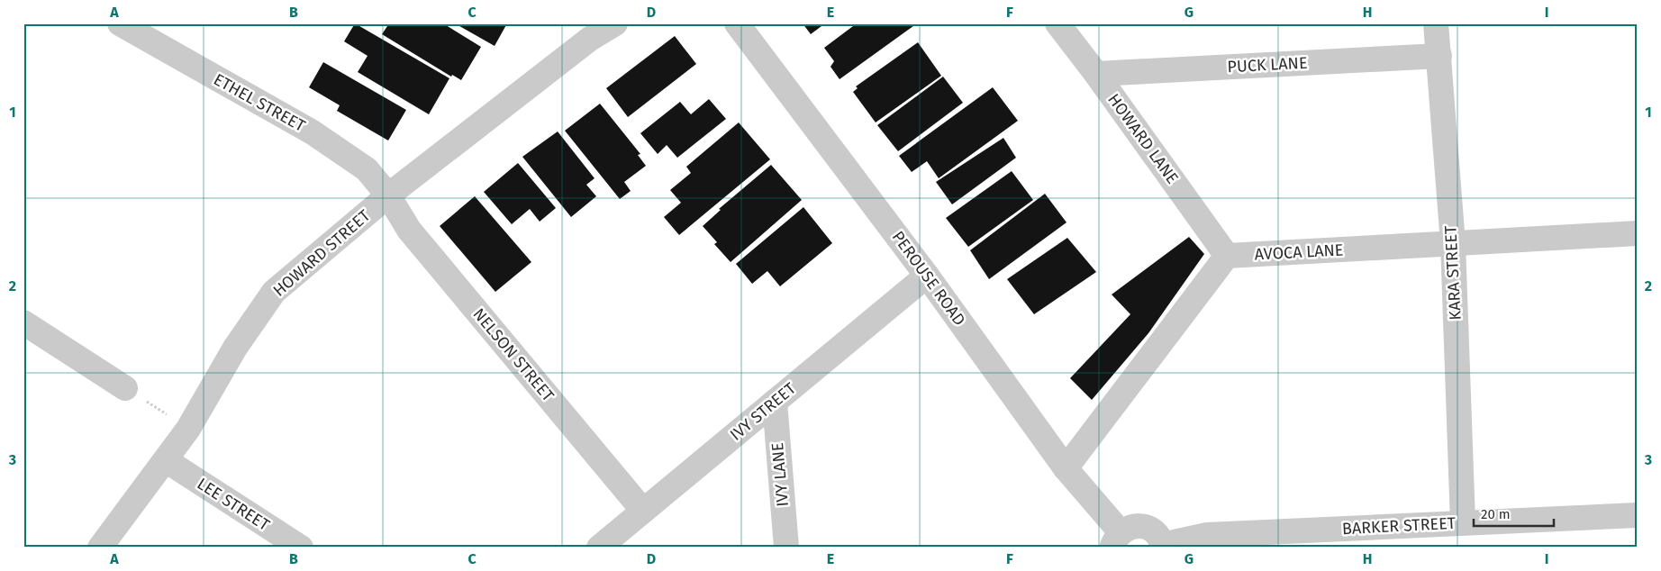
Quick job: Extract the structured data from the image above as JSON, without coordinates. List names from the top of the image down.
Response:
{
  "streets": {
    "street": [
      "PUCK LANE",
      "ETHEL STREET",
      "HOWARD LANE",
      "AVOCA LANE",
      "HOWARD STREET",
      "KARA STREET",
      "PEROUSE ROAD",
      "NELSON STREET",
      "IVY STREET",
      "IVY LANE",
      "LEE STREET",
      "BARKER STREET"
    ]
  },
  "crossings": [
    ["PUCK LANE", "HOWARD LANE"],
    ["PUCK LANE", "KARA STREET"],
    ["ETHEL STREET", "HOWARD STREET"],
    ["ETHEL STREET", "NELSON STREET"],
    ["HOWARD LANE", "AVOCA LANE"],
    ["AVOCA LANE", "KARA STREET"],
    ["HOWARD STREET", "NELSON STREET"],
    ["HOWARD STREET", "LEE STREET"],
    ["KARA STREET", "BARKER STREET"],
    ["PEROUSE ROAD", "IVY STREET"],
    ["NELSON STREET", "IVY STREET"],
    ["IVY STREET", "IVY LANE"]
  ],
  "scale_bar": "20 m",
  "grid": {
    "columns": [
      "A",
      "B",
      "C",
      "D",
      "E",
      "F",
      "G",
      "H",
      "I"
    ],
    "rows": ["1", "2", "3"]
  }
}
